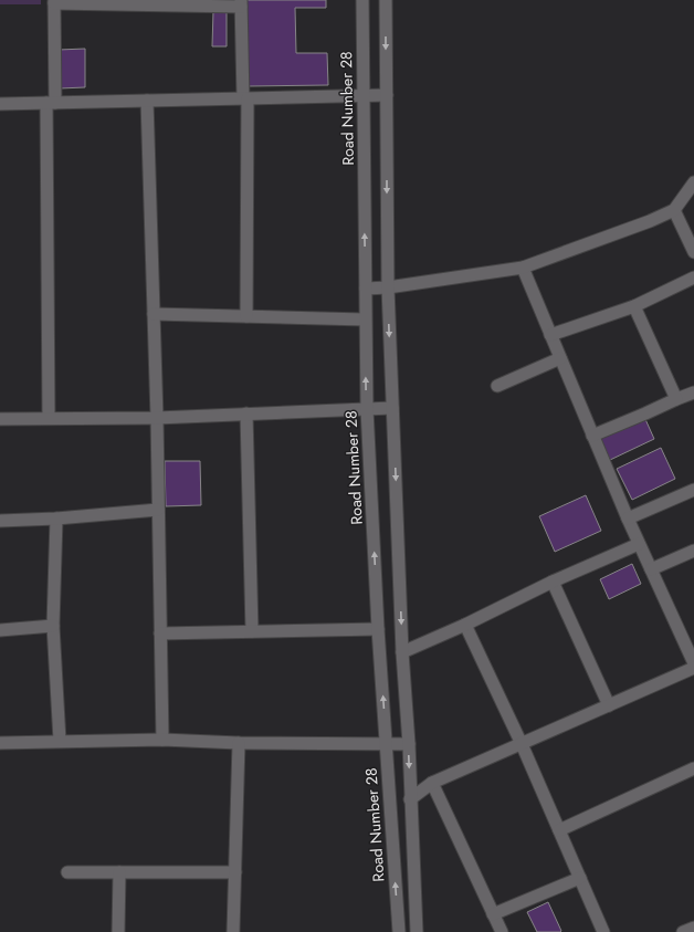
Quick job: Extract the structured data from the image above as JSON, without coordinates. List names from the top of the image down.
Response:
{
  "streets": {
    "street": ["Road Number 28"]
  }
}
